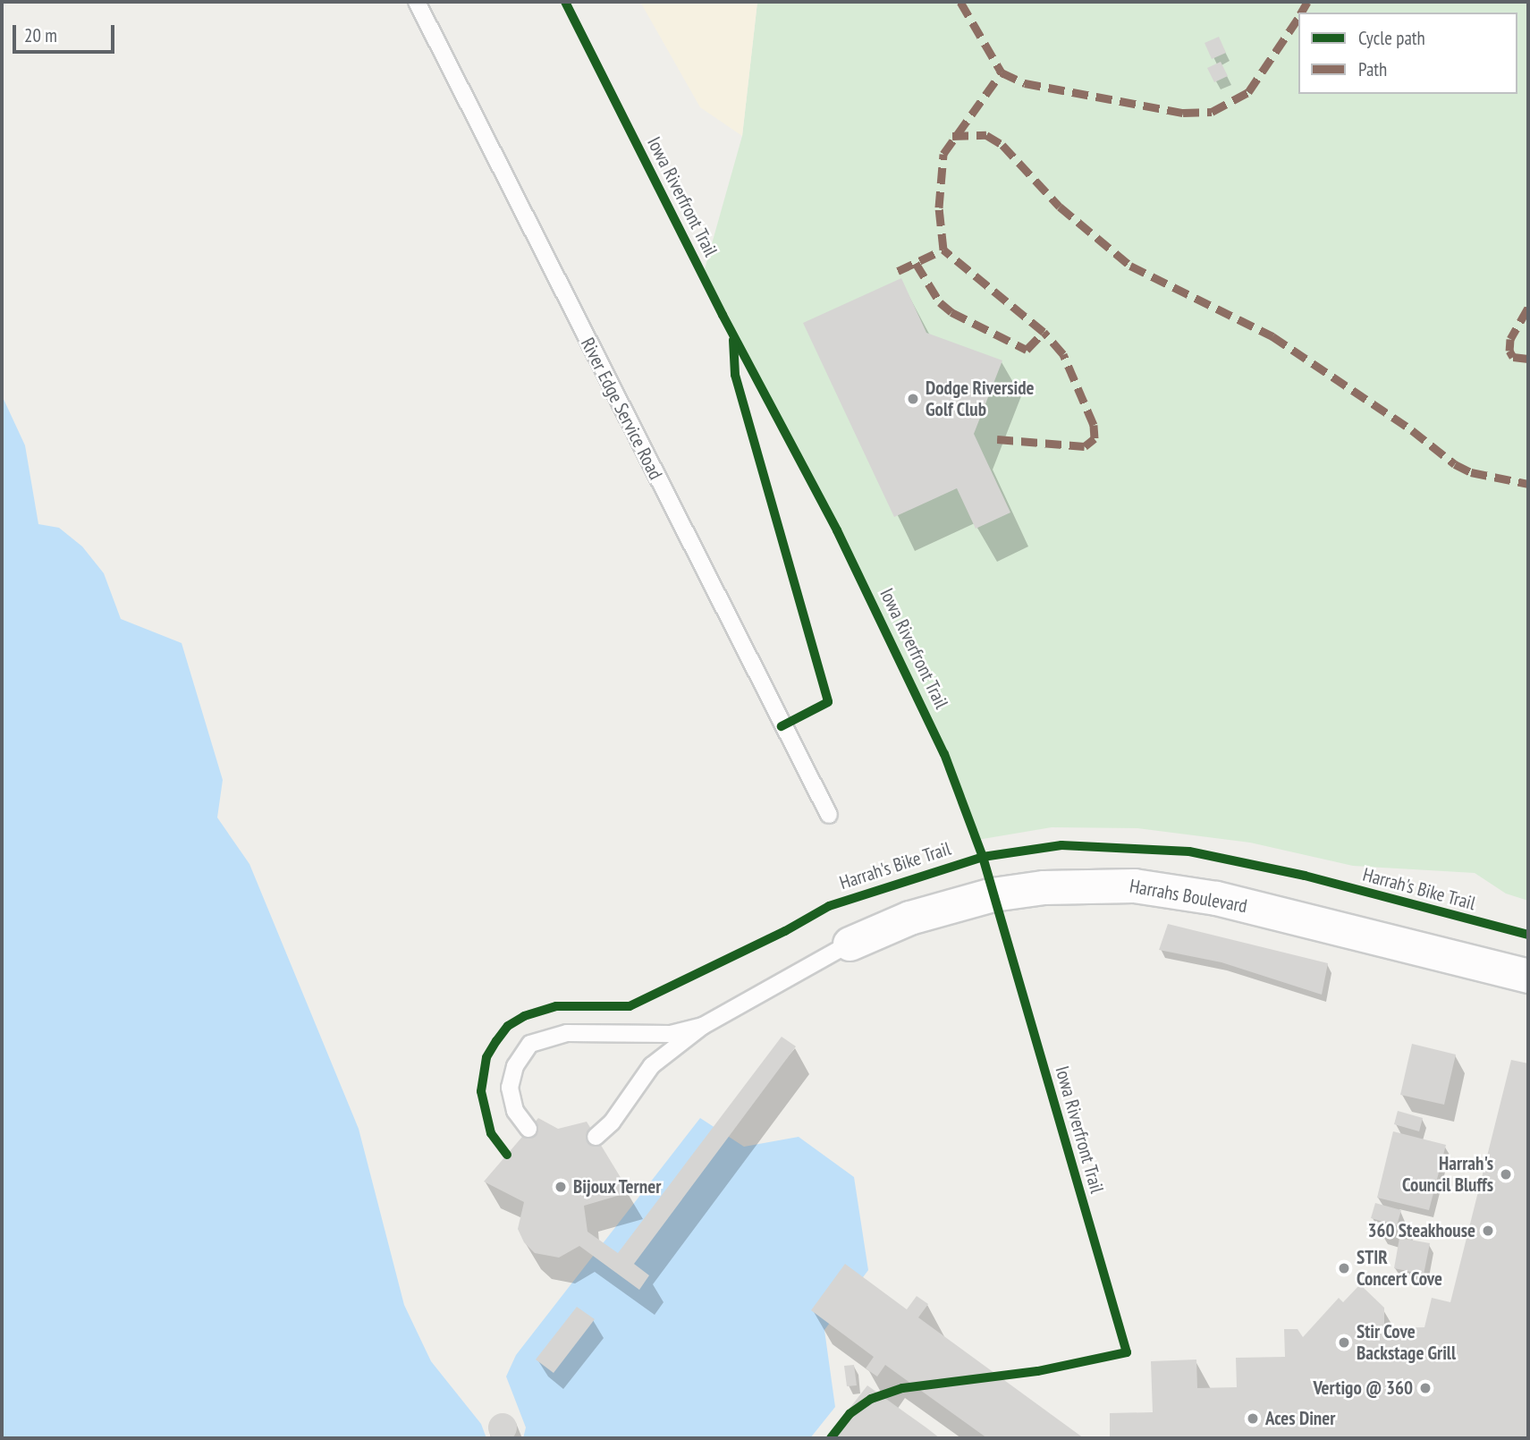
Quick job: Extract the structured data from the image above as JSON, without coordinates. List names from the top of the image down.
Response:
{
  "streets": {
    "street": ["Harrahs Boulevard"],
    "lane": ["River Edge Service Road"],
    "cycle path": ["Iowa Riverfront Trail", "Harrah's Bike Trail"]
  },
  "places": [
    "Dodge Riverside Golf Club",
    "Harrah's Council Bluffs",
    "Bijoux Terner",
    "360 Steakhouse",
    "STIR Concert Cove",
    "Stir Cove Backstage Grill",
    "Vertigo @ 360",
    "Aces Diner"
  ],
  "legend": ["Cycle path", "Path"],
  "scale_bar": "20 m"
}
